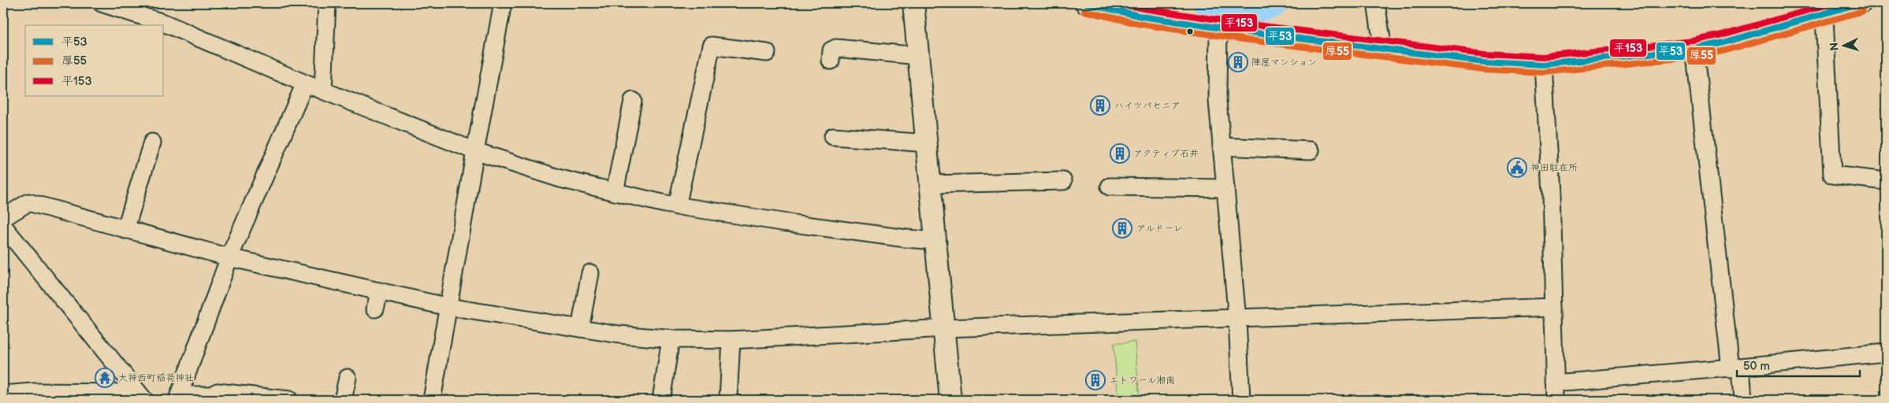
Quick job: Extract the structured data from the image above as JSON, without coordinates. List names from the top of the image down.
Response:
{
  "places": {
    "building": [
      "陣屋マンション",
      "ハイツパセニア",
      "アクティブ石井",
      "アルドーレ",
      "エトワール湘南"
    ],
    "public building": ["神田駐在所"],
    "temple": ["大神西町稲荷神社"]
  },
  "lines": ["transit line 平53", "transit line 平153", "transit line 厚55"],
  "legend": ["平53", "厚55", "平153"],
  "scale_bar": "50 m",
  "north": "left"
}
